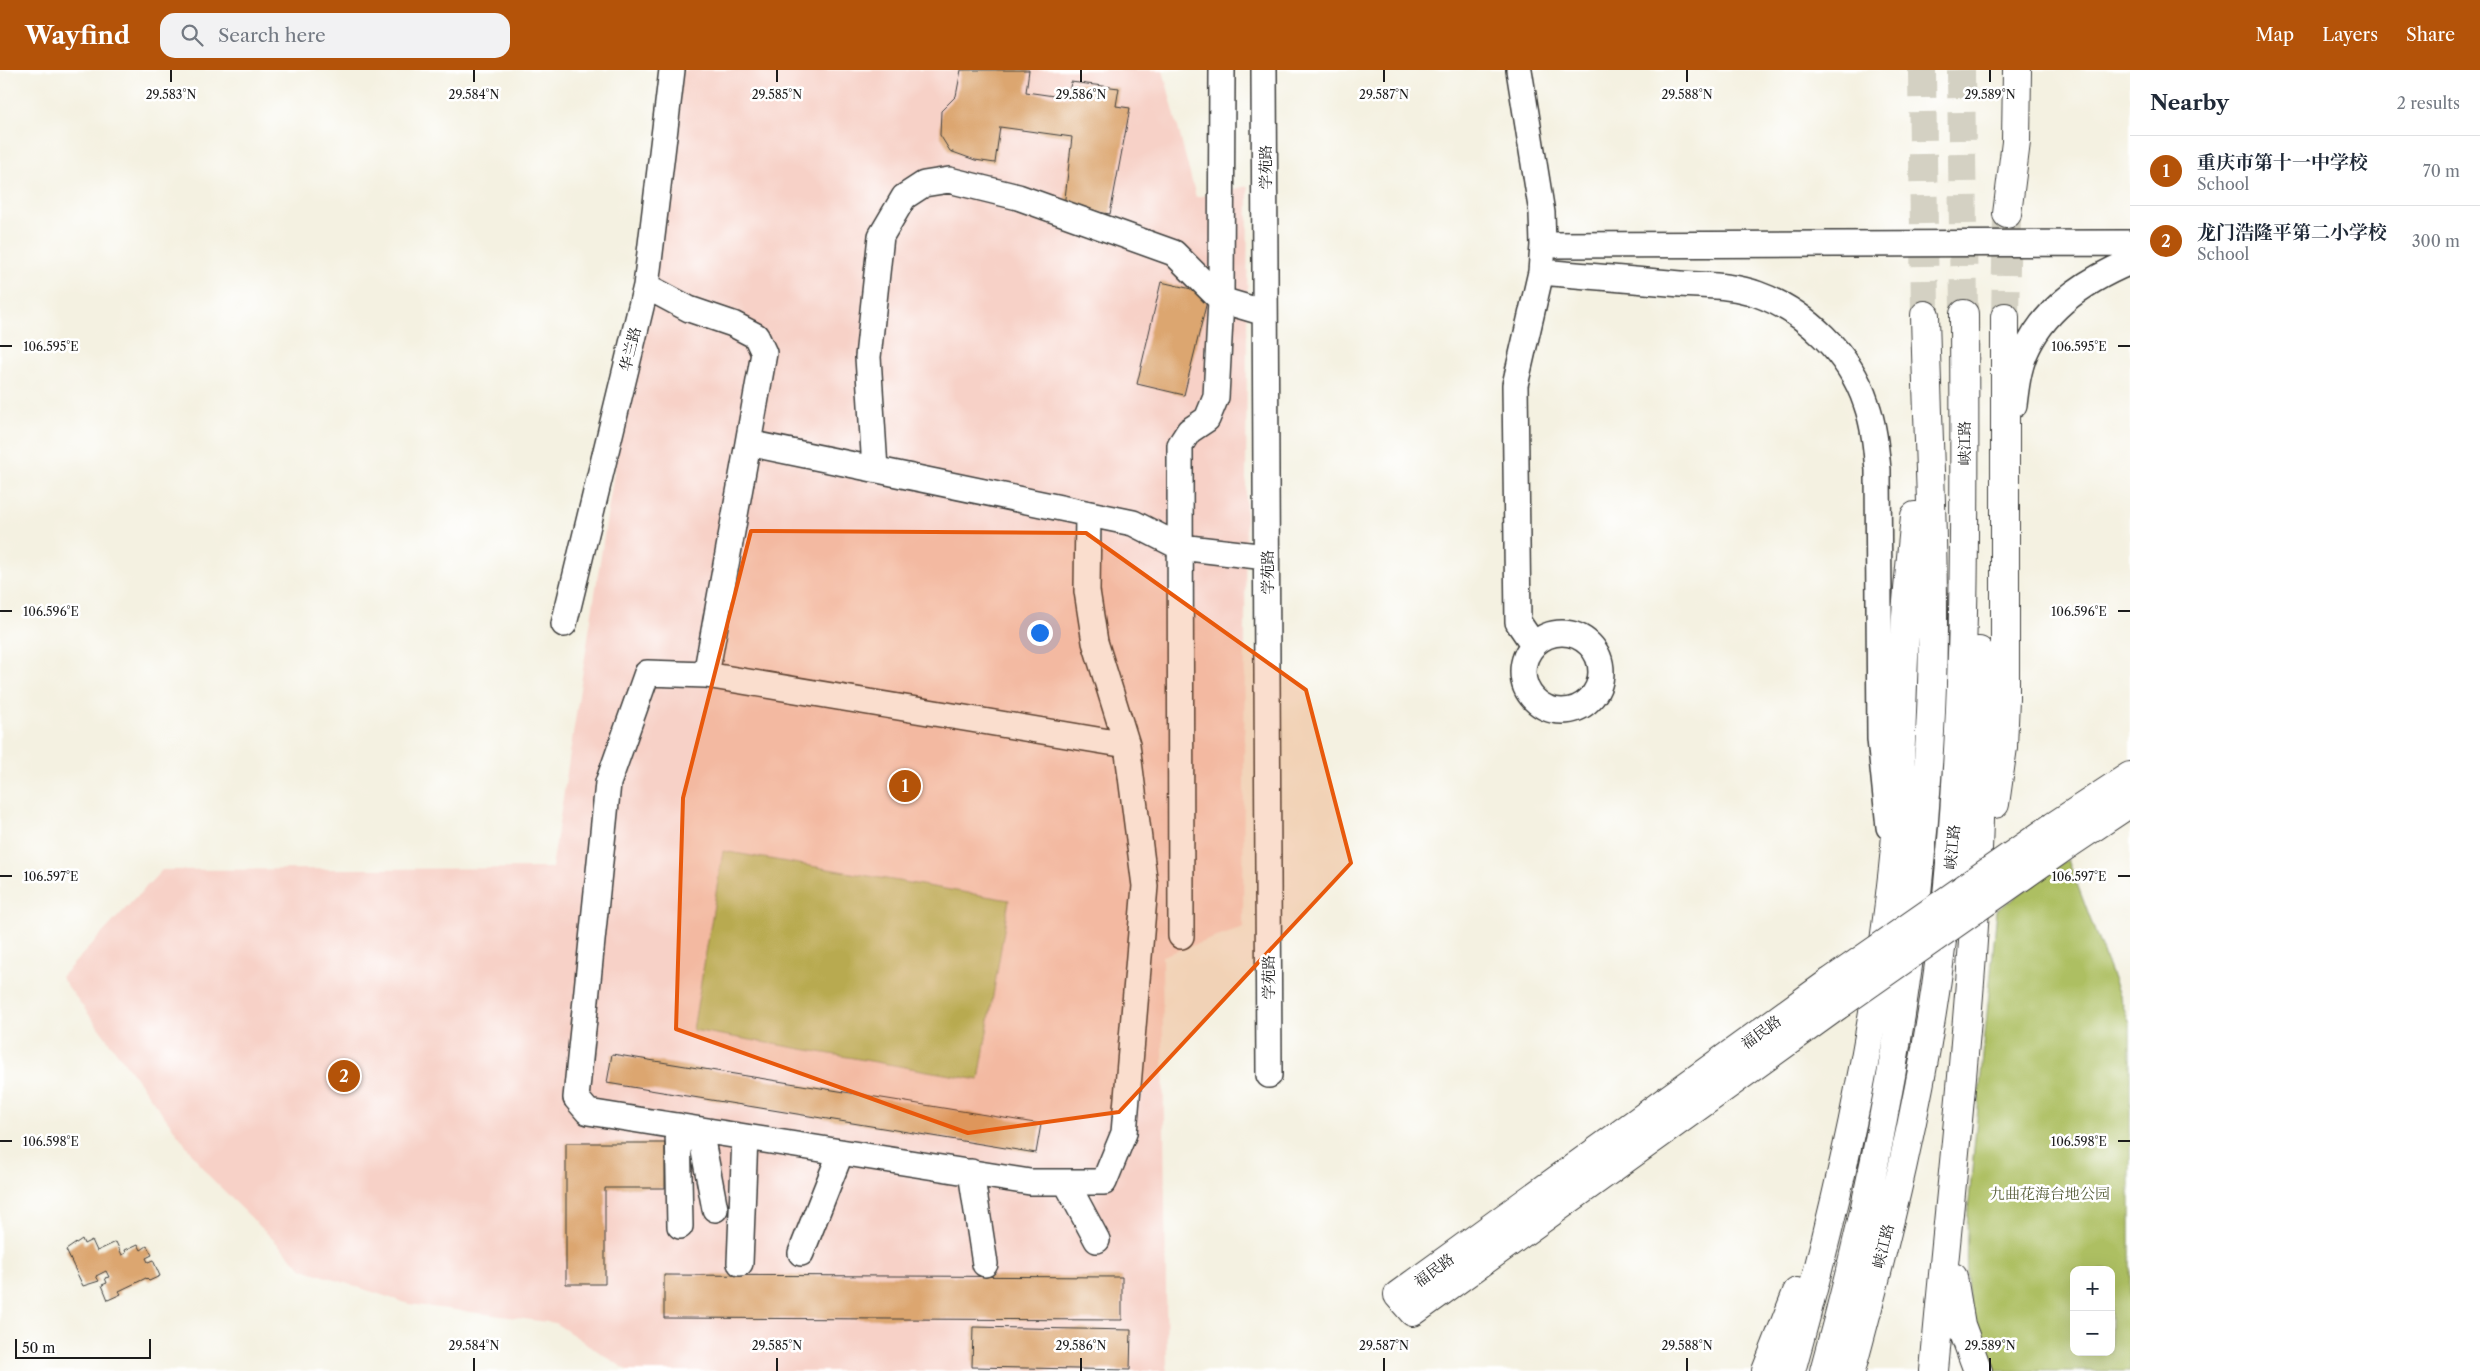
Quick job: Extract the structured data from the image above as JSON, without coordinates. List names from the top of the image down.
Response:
{
  "streets": {
    "main road": ["峡江路", "福民路"],
    "street": ["学苑路", "华兰路"]
  },
  "parks": ["九曲花海台地公园"],
  "scale_bar": "50 m",
  "page": {
    "header": "Wayfind",
    "search": "Search here",
    "nav": ["Map", "Layers", "Share"],
    "heading": ["Nearby", "2 results"],
    "list": [
      {
        "mark": "1",
        "name": "重庆市第十一中学校",
        "note": "School",
        "value": "70 m"
      },
      {
        "mark": "2",
        "name": "龙门浩隆平第二小学校",
        "note": "School",
        "value": "300 m"
      }
    ],
    "pins": ["1", "2"],
    "map_buttons": ["+", "−"],
    "scale": "50 m"
  },
  "coordinates": [
    "29.583°N",
    "29.584°N",
    "29.585°N",
    "29.586°N",
    "29.587°N",
    "29.588°N",
    "29.589°N",
    "106.595°E",
    "106.596°E",
    "106.597°E",
    "106.598°E"
  ]
}
